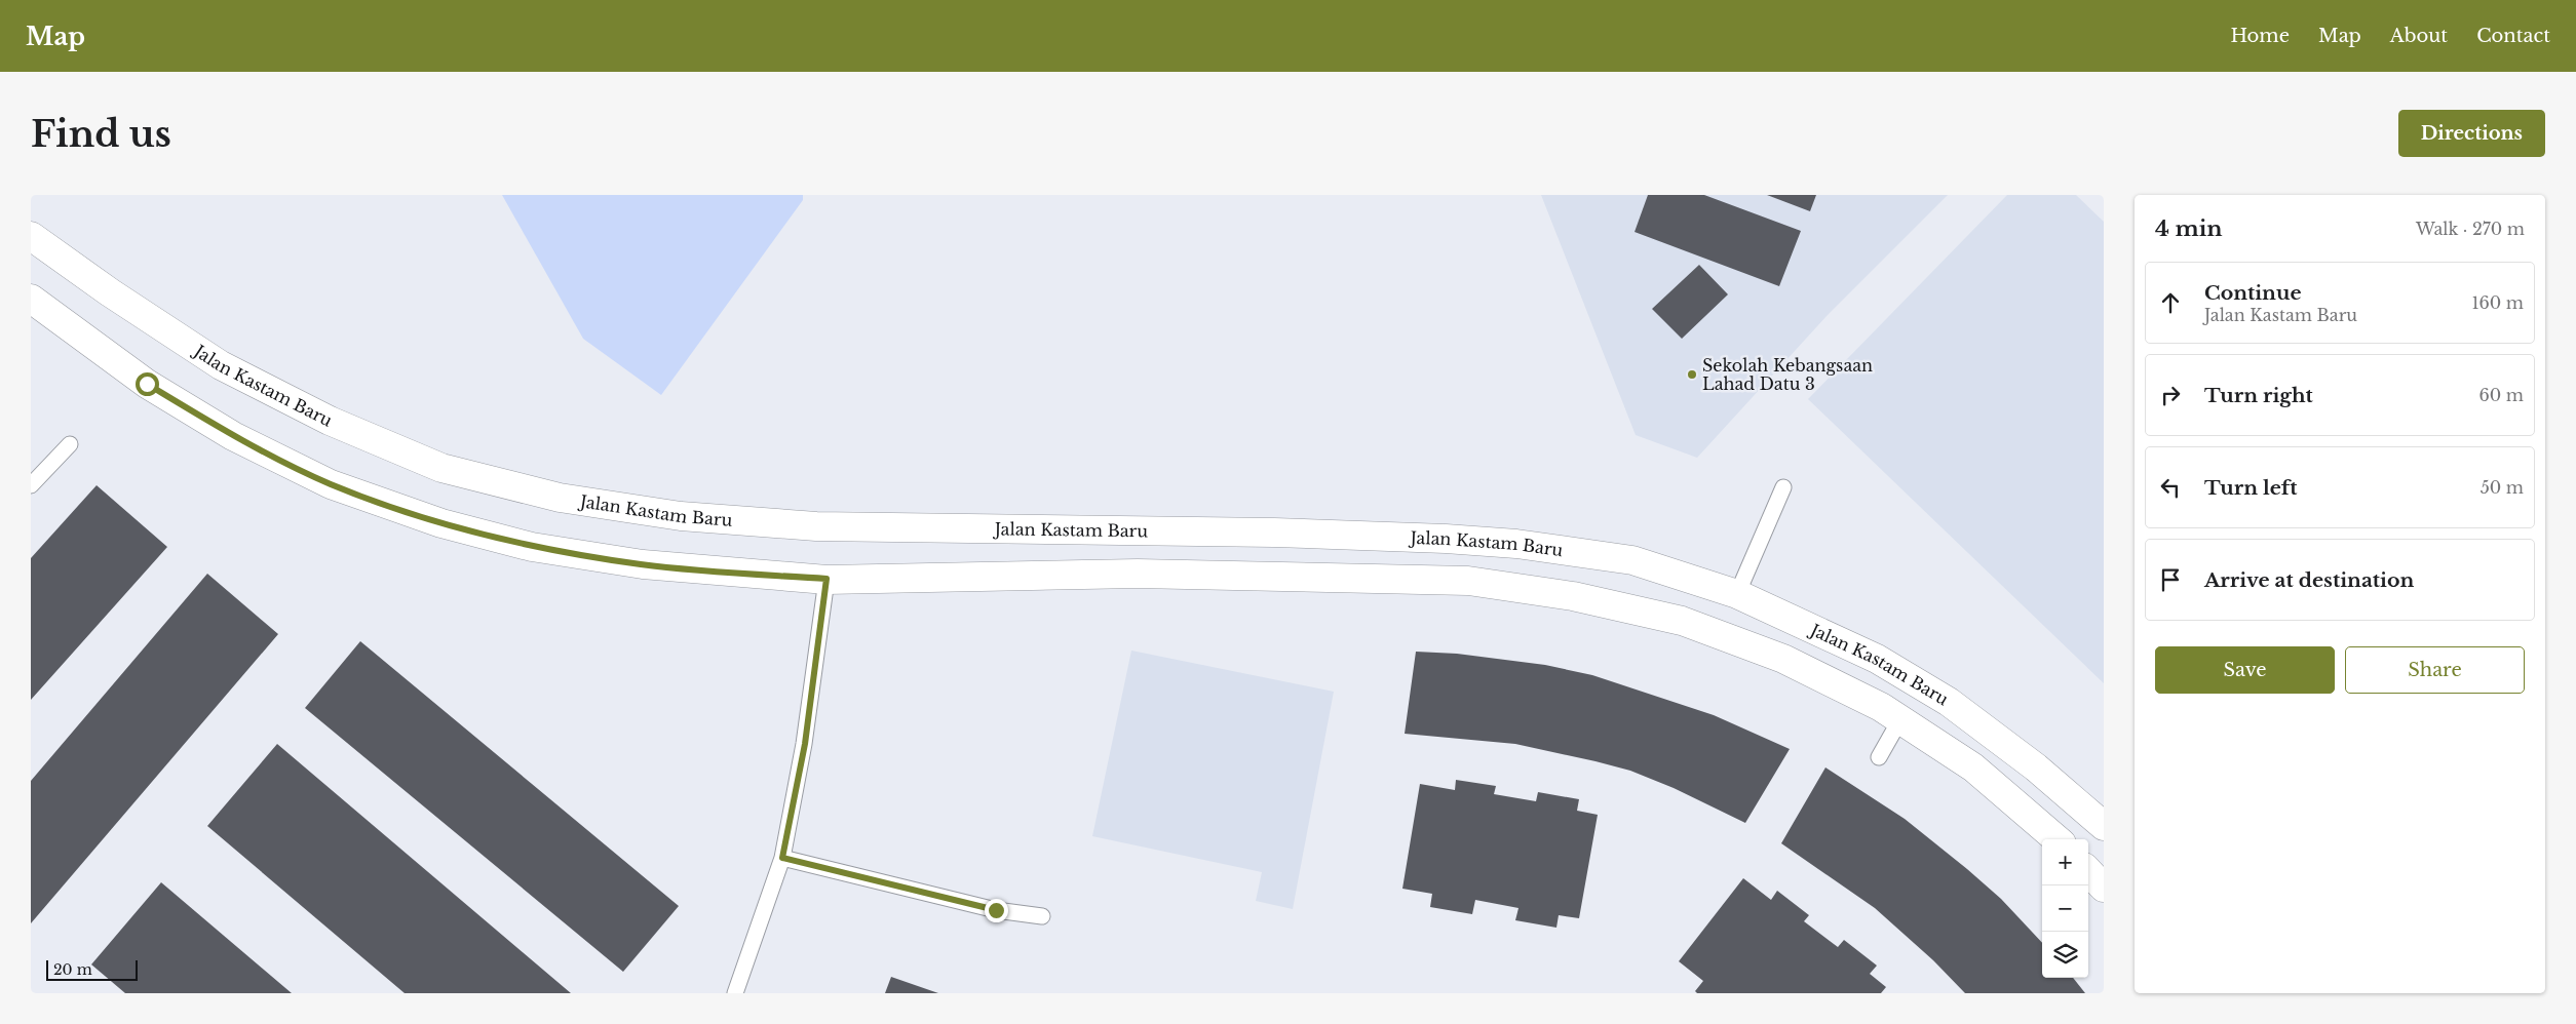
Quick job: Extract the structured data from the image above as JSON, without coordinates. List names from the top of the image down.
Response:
{
  "streets": {
    "street": ["Jalan Kastam Baru"]
  },
  "places": ["Sekolah Kebangsaan Lahad Datu 3"],
  "scale_bar": "20 m",
  "page": {
    "header": "Map",
    "nav": [
      "Home",
      "Map",
      "About",
      "Contact"
    ],
    "buttons": [
      "Directions",
      ["Save", "Share"]
    ],
    "title": "Find us",
    "heading": ["4 min", "Walk · 270 m"],
    "list": [
      ["Continue", "Jalan Kastam Baru", "160 m"],
      ["Turn right", "60 m"],
      ["Turn left", "50 m"],
      "Arrive at destination"
    ],
    "map_buttons": ["+", "−"],
    "scale": "20 m"
  }
}
